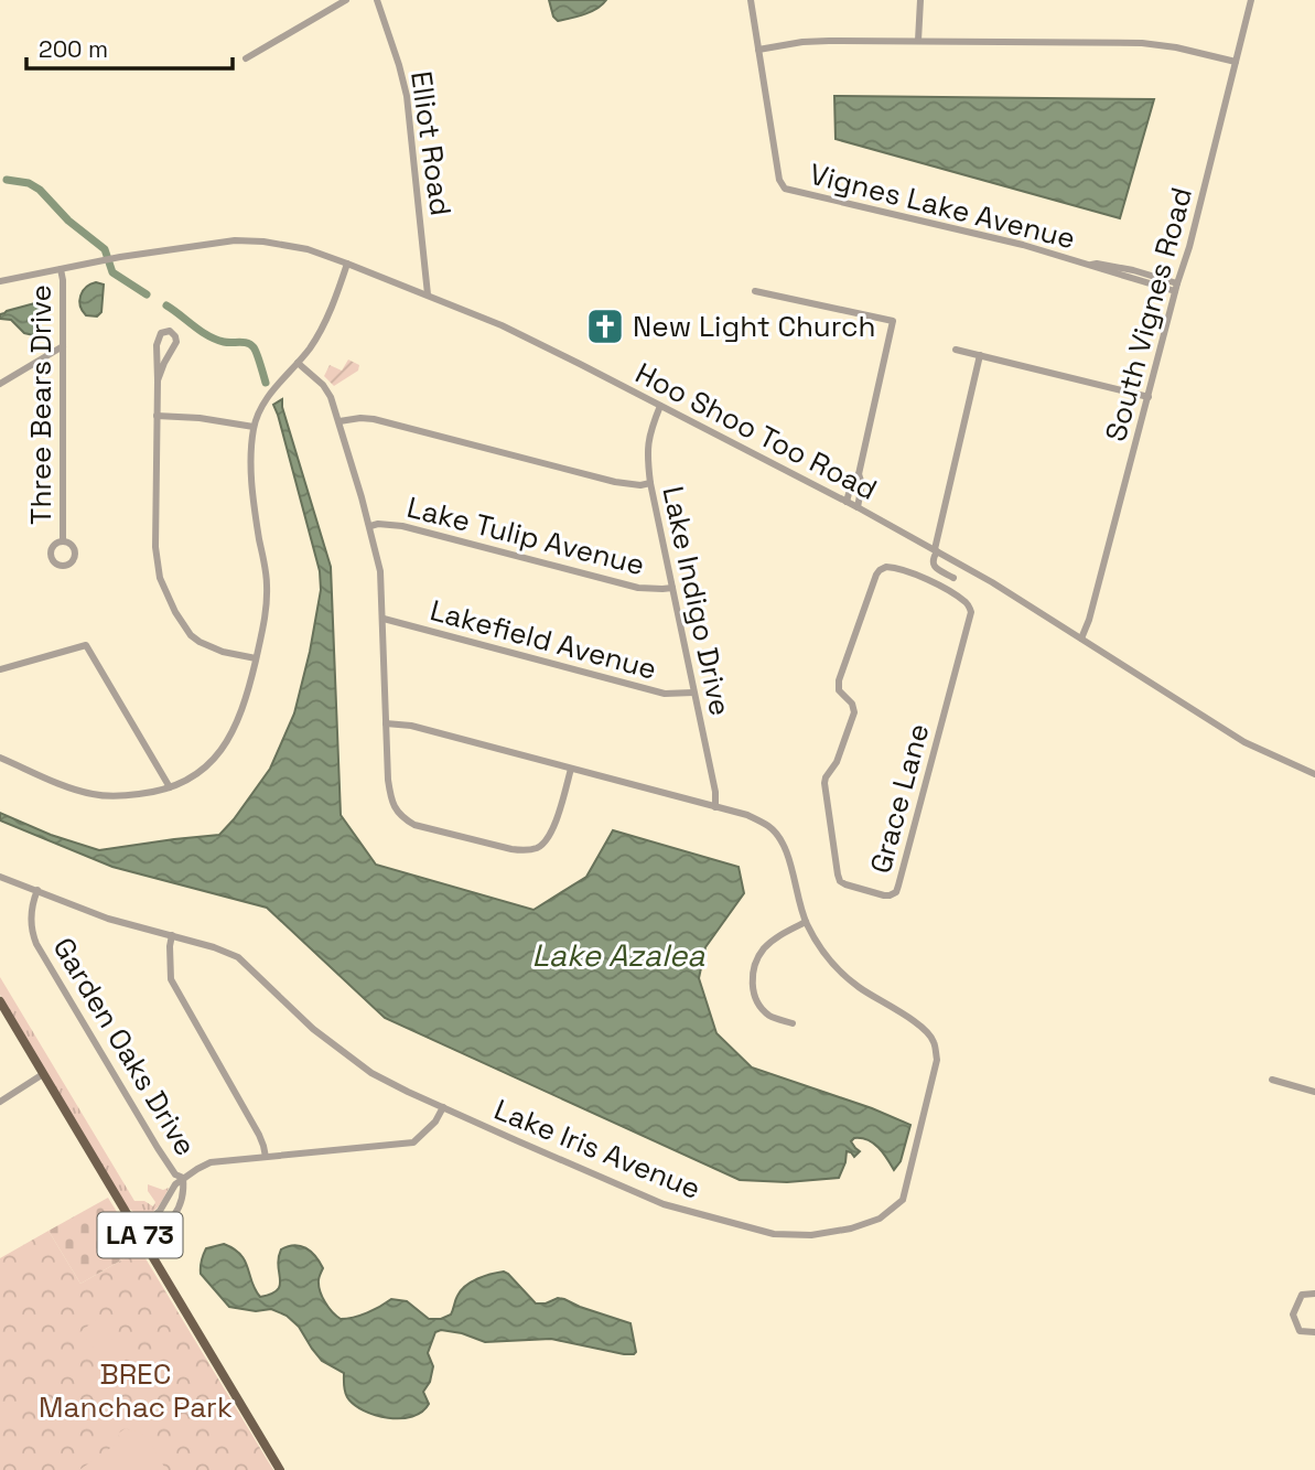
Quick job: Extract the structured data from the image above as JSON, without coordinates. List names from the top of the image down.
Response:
{
  "streets": {
    "main road": ["LA 73"],
    "street": [
      "Elliot Road",
      "Vignes Lake Avenue",
      "South Vignes Road",
      "Three Bears Drive",
      "Hoo Shoo Too Road",
      "Lake Tulip Avenue",
      "Lake Indigo Drive",
      "Lakefield Avenue",
      "Grace Lane",
      "Garden Oaks Drive",
      "Lake Iris Avenue"
    ]
  },
  "crossings": [
    ["Elliot Road", "Hoo Shoo Too Road"],
    ["Vignes Lake Avenue", "South Vignes Road"],
    ["South Vignes Road", "Hoo Shoo Too Road"],
    ["Three Bears Drive", "Hoo Shoo Too Road"],
    ["Hoo Shoo Too Road", "Lake Indigo Drive"],
    ["Lake Tulip Avenue", "Lake Indigo Drive"],
    ["Lake Indigo Drive", "Lakefield Avenue"],
    ["Lake Indigo Drive", "Lake Iris Avenue"],
    ["Garden Oaks Drive", "Lake Iris Avenue"]
  ],
  "water": ["Lake Azalea"],
  "parks": ["BREC Manchac Park"],
  "places": {
    "church": ["New Light Church"]
  },
  "scale_bar": "200 m"
}
